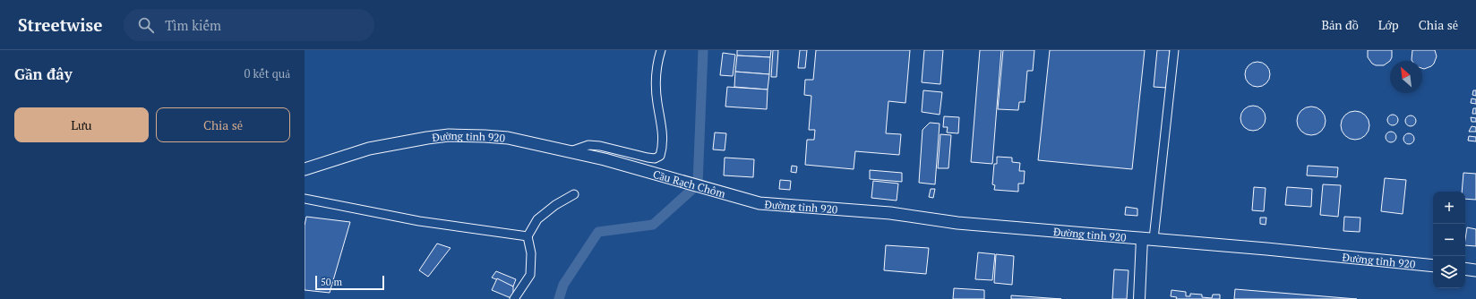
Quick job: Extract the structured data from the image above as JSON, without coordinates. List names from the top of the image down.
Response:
{
  "streets": {
    "main road": ["Đường tỉnh 920", "Cầu Rạch Chôm"]
  },
  "crossings": [
    ["Đường tỉnh 920", "Cầu Rạch Chôm"]
  ],
  "scale_bar": "50 m",
  "north": "top left",
  "page": {
    "header": "Streetwise",
    "search": "Tìm kiếm",
    "nav": ["Bản đồ", "Lớp", "Chia sẻ"],
    "heading": ["Gần đây", "0 kết quả"],
    "buttons": ["Lưu", "Chia sẻ"],
    "map_buttons": ["+", "−"],
    "scale": "50 m"
  }
}
